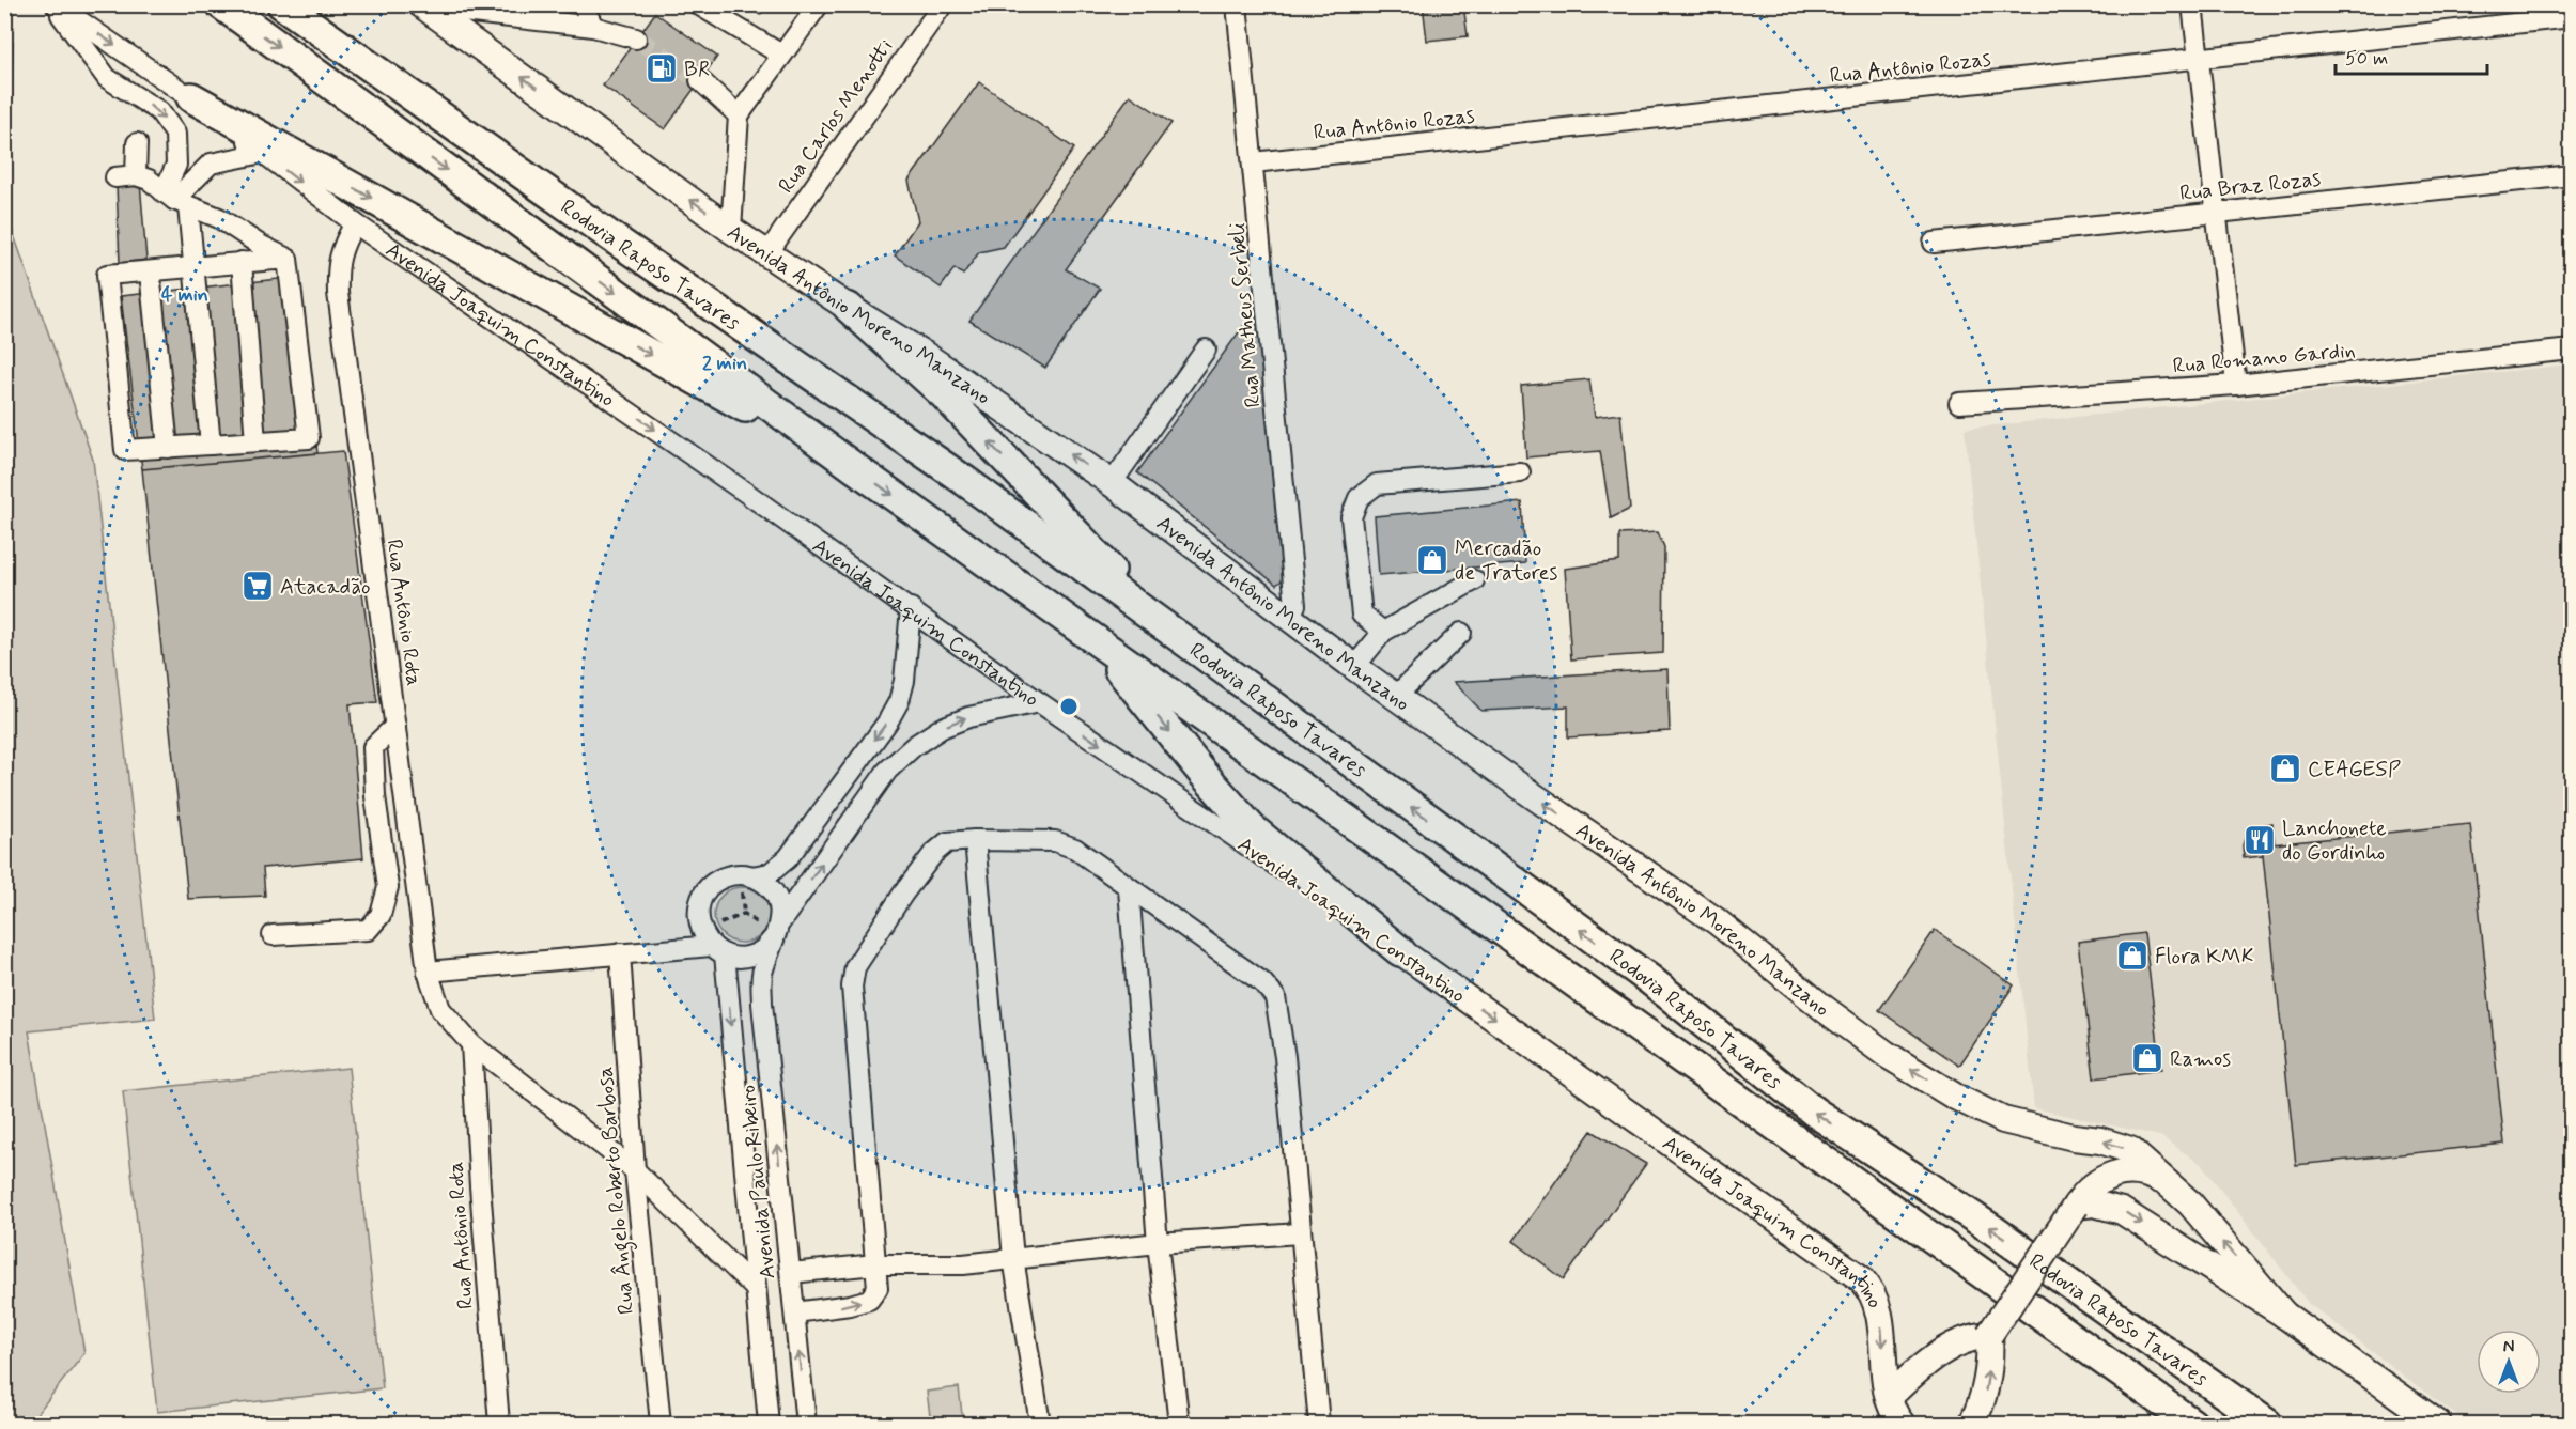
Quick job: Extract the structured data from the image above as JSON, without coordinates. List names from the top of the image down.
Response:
{
  "streets": {
    "highway": ["Rodovia Raposo Tavares"],
    "main road": ["Avenida Antônio Moreno Manzano", "Avenida Joaquim Constantino"],
    "street": [
      "Rua Antônio Rozas",
      "Rua Carlos Menotti",
      "Rua Braz Rozas",
      "Rua Matheus Serbeli",
      "Rua Romano Gardin",
      "Rua Antônio Rota",
      "Avenida Paulo Ribeiro",
      "Rua Ângelo Roberto Barbosa"
    ]
  },
  "crossings": [
    ["Rua Antônio Rozas", "Rua Matheus Serbeli"],
    ["Rua Carlos Menotti", "Avenida Antônio Moreno Manzano"],
    ["Avenida Antônio Moreno Manzano", "Rua Matheus Serbeli"],
    ["Avenida Joaquim Constantino", "Rua Antônio Rota"],
    ["Avenida Joaquim Constantino", "Avenida Paulo Ribeiro"]
  ],
  "one_way": ["Avenida Joaquim Constantino"],
  "places": {
    "fuel station": ["BR"],
    "shop": [
      "Mercadão de Tratores",
      "CEAGESP",
      "Flora KMK",
      "Ramos"
    ],
    "supermarket": ["Atacadão"],
    "restaurant": ["Lanchonete do Gordinho"]
  },
  "scale_bar": "50 m",
  "north": "top",
  "rings": ["4 min", "2 min"]
}
